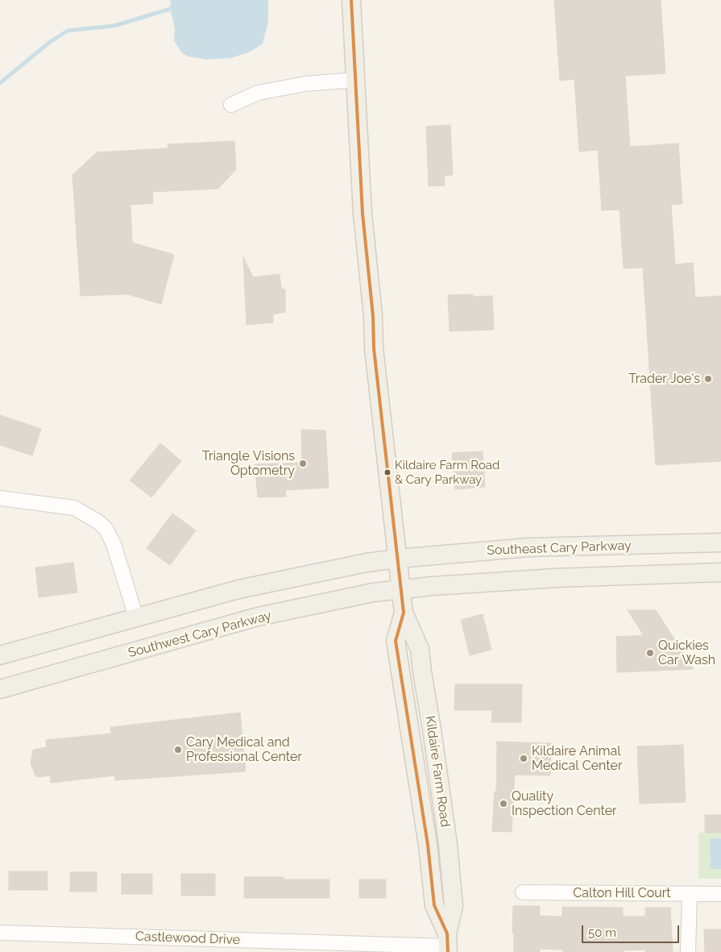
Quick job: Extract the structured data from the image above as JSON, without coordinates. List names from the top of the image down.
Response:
{
  "streets": {
    "main road": ["Southeast Cary Parkway", "Southwest Cary Parkway", "Kildaire Farm Road"],
    "street": ["Calton Hill Court", "Castlewood Drive"]
  },
  "crossings": [
    ["Southeast Cary Parkway", "Kildaire Farm Road"],
    ["Southwest Cary Parkway", "Kildaire Farm Road"],
    ["Kildaire Farm Road", "Castlewood Drive"]
  ],
  "places": [
    "Trader Joe's",
    "Triangle Visions Optometry",
    "Kildaire Farm Road & Cary Parkway",
    "Quickies Car Wash",
    "Cary Medical and Professional Center",
    "Kildaire Animal Medical Center",
    "Quality Inspection Center"
  ],
  "scale_bar": "50 m"
}
